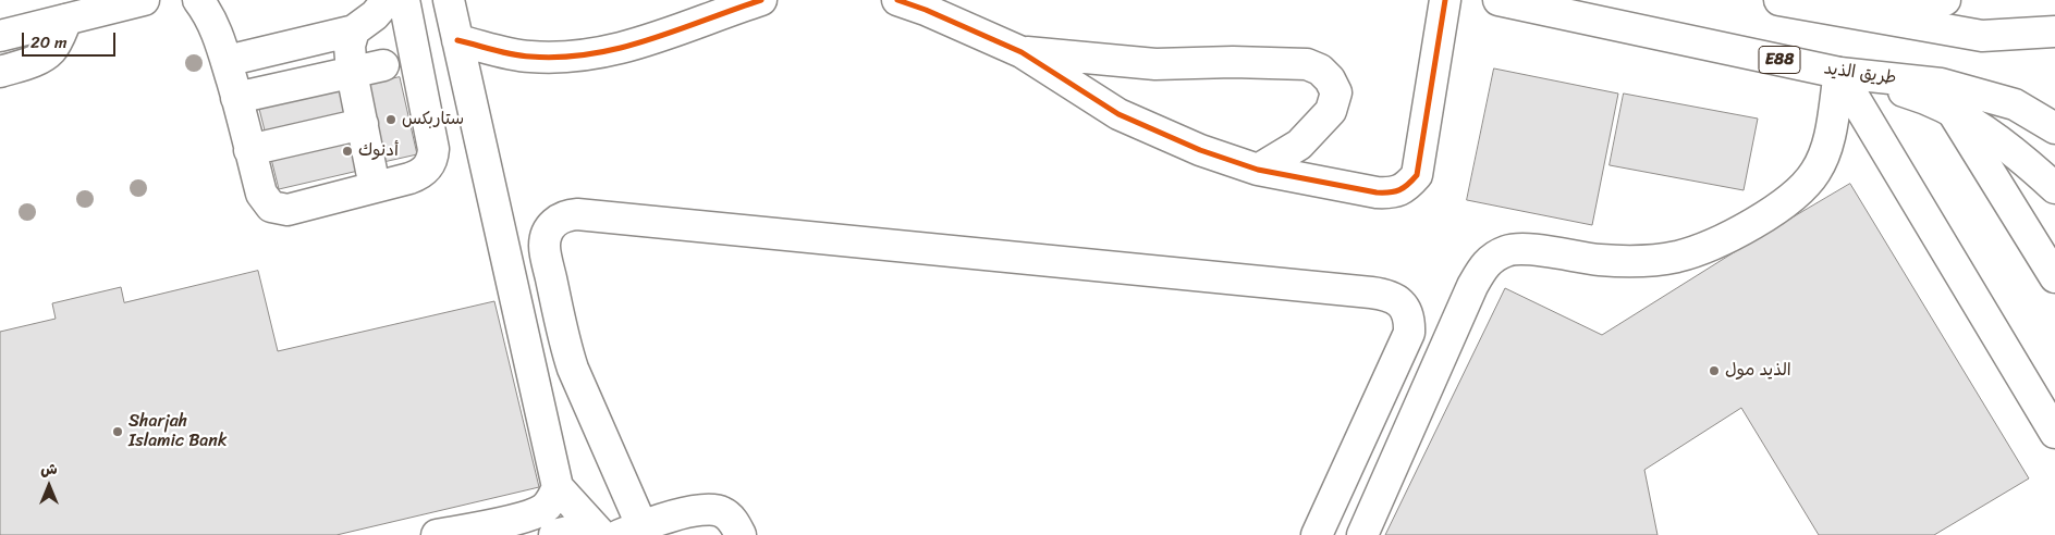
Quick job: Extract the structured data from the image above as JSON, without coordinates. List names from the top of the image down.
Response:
{
  "streets": {
    "main road": ["E88", "طريق الذيد"]
  },
  "places": [
    "ستاربكس",
    "أدنوك",
    "الذيد مول",
    "Sharjah Islamic Bank"
  ],
  "scale_bar": "20 m",
  "north": "top"
}
